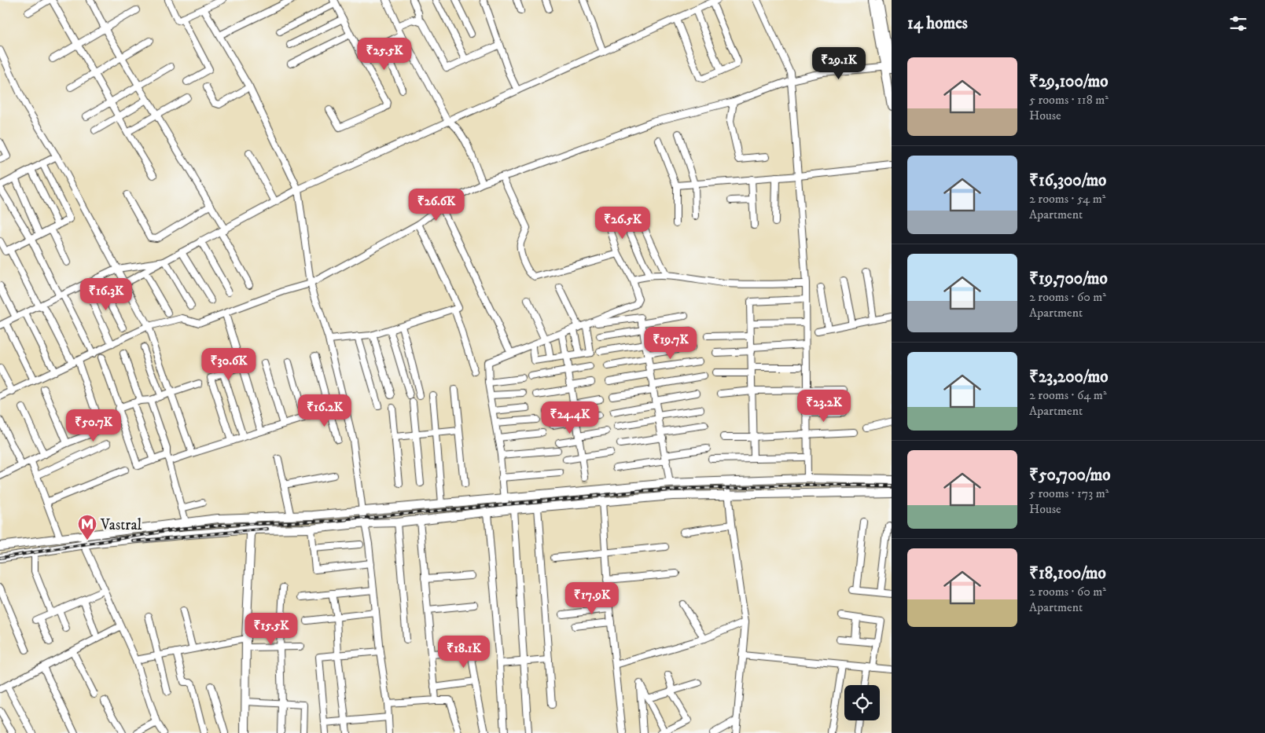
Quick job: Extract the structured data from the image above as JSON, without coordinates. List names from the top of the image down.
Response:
{
  "places": {
    "metro station": ["Vastral"]
  },
  "page": {
    "heading": "14 homes",
    "price": [
      "₹25.5K",
      "₹29.1K",
      "₹26.6K",
      "₹26.5K",
      "₹16.3K",
      "₹19.7K",
      "₹30.6K",
      "₹23.2K",
      "₹16.2K",
      "₹24.4K",
      "₹50.7K",
      "₹17.9K",
      "₹15.5K",
      "₹18.1K"
    ],
    "list": [
      {
        "name": "₹29,100/mo",
        "note": "5 rooms · 118 m² · House"
      },
      {
        "name": "₹16,300/mo",
        "note": "2 rooms · 54 m² · Apartment"
      },
      {
        "name": "₹19,700/mo",
        "note": "2 rooms · 60 m² · Apartment"
      },
      {
        "name": "₹23,200/mo",
        "note": "2 rooms · 64 m² · Apartment"
      },
      {
        "name": "₹50,700/mo",
        "note": "5 rooms · 173 m² · House"
      },
      {
        "name": "₹18,100/mo",
        "note": "2 rooms · 60 m² · Apartment"
      }
    ]
  }
}
